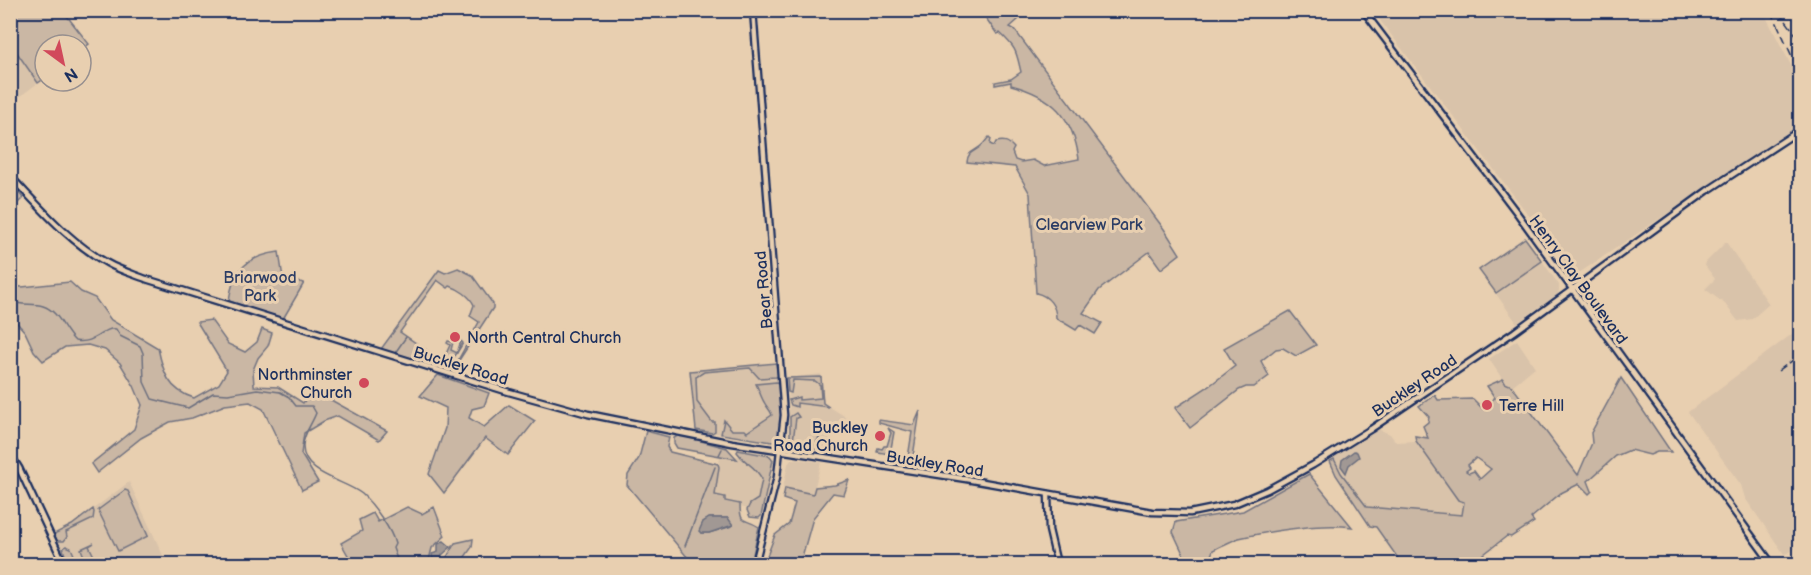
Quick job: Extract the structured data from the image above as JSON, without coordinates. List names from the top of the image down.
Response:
{
  "streets": {
    "main road": ["Henry Clay Boulevard", "Bear Road", "Buckley Road"]
  },
  "crossings": [
    ["Henry Clay Boulevard", "Buckley Road"],
    ["Bear Road", "Buckley Road"]
  ],
  "parks": ["Clearview Park", "Briarwood Park"],
  "places": [
    "North Central Church",
    "Northminster Church",
    "Terre Hill",
    "Buckley Road Church"
  ],
  "north": "bottom right"
}
